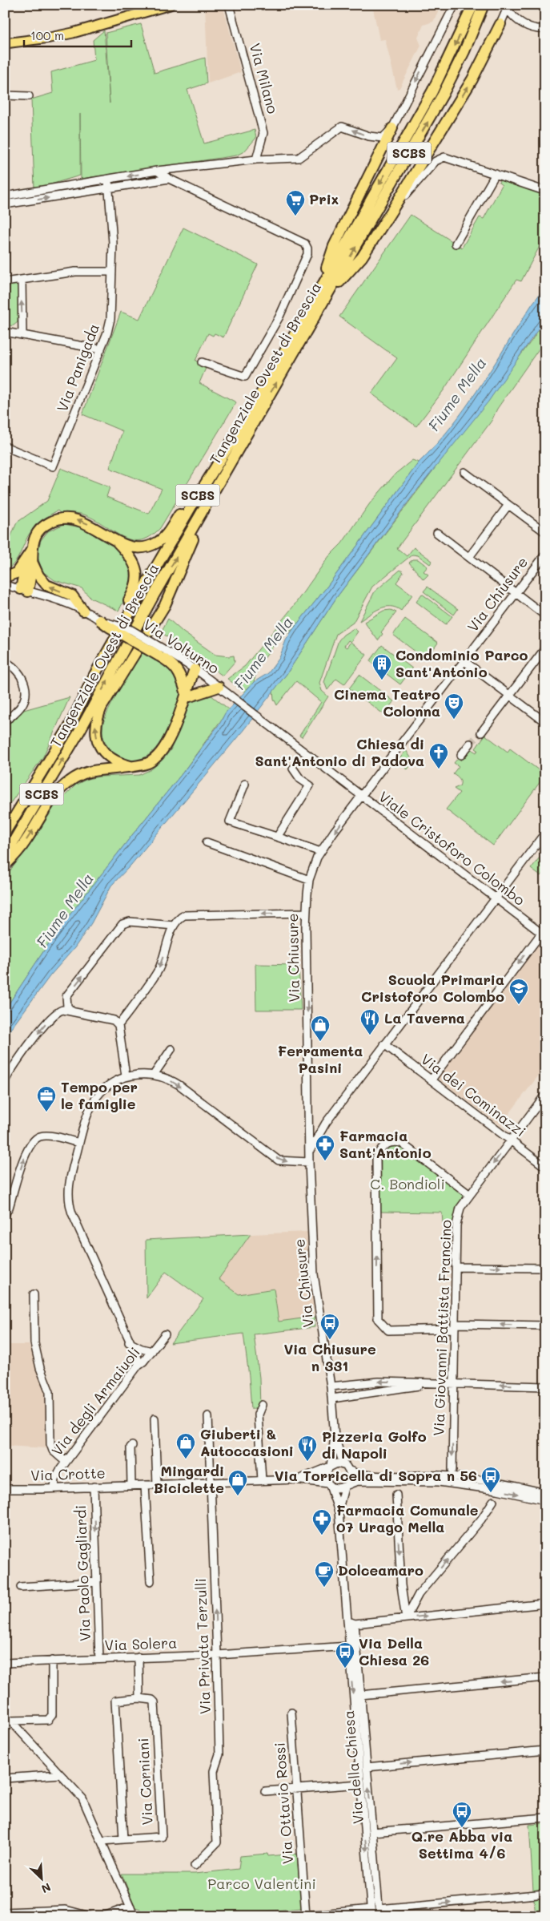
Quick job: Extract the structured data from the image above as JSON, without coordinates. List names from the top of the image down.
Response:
{
  "streets": {
    "highway": ["SCBS", "Tangenziale Ovest di Brescia"],
    "street": [
      "Via Milano",
      "Via Panigada",
      "Via Chiusure",
      "Via Volturno",
      "Viale Cristoforo Colombo",
      "Via dei Cominazzi",
      "Via Giovanni Battista Francino",
      "Via degli Armaiuoli",
      "Via Crotte",
      "Via Paolo Gagliardi",
      "Via Solera",
      "Via Privata Terzulli",
      "Via della Chiesa",
      "Via Corniani",
      "Via Ottavio Rossi"
    ]
  },
  "crossings": [
    ["Via Chiusure", "Via Volturno"],
    ["Via Chiusure", "Viale Cristoforo Colombo"],
    ["Via Chiusure", "Via Crotte"],
    ["Via Chiusure", "Via della Chiesa"],
    ["Via Volturno", "Viale Cristoforo Colombo"],
    ["Via dei Cominazzi", "Via Giovanni Battista Francino"],
    ["Via degli Armaiuoli", "Via Crotte"],
    ["Via Crotte", "Via Paolo Gagliardi"],
    ["Via Crotte", "Via Privata Terzulli"],
    ["Via Crotte", "Via della Chiesa"],
    ["Via Paolo Gagliardi", "Via Solera"],
    ["Via Solera", "Via Privata Terzulli"],
    ["Via Solera", "Via della Chiesa"]
  ],
  "one_way": ["Via Giovanni Battista Francino", "Via Privata Terzulli"],
  "water": ["Fiume Mella"],
  "parks": ["C. Bondioli", "Parco Valentini"],
  "places": {
    "supermarket": ["Prix"],
    "building": ["Condominio Parco Sant'Antonio"],
    "theatre": ["Cinema Teatro Colonna"],
    "church": ["Chiesa di Sant'Antonio di Padova"],
    "school or university": ["Scuola Primaria Cristoforo Colombo"],
    "restaurant": ["La Taverna", "Pizzeria Golfo di Napoli"],
    "shop": ["Ferramenta Pasini", "Giuberti & Autoccasioni", "Mingardi Biciclette"],
    "office": ["Tempo per le famiglie"],
    "pharmacy": ["Farmacia Sant'Antonio", "Farmacia Comunale 07 Urago Mella"],
    "bus stop": [
      "Via Chiusure n 331",
      "Via Torricella di Sopra n 56",
      "Via Della Chiesa 26",
      "Q.re Abba via Settima 4/6"
    ],
    "cafe": ["Dolceamaro"]
  },
  "scale_bar": "100 m",
  "north": "bottom right"
}
